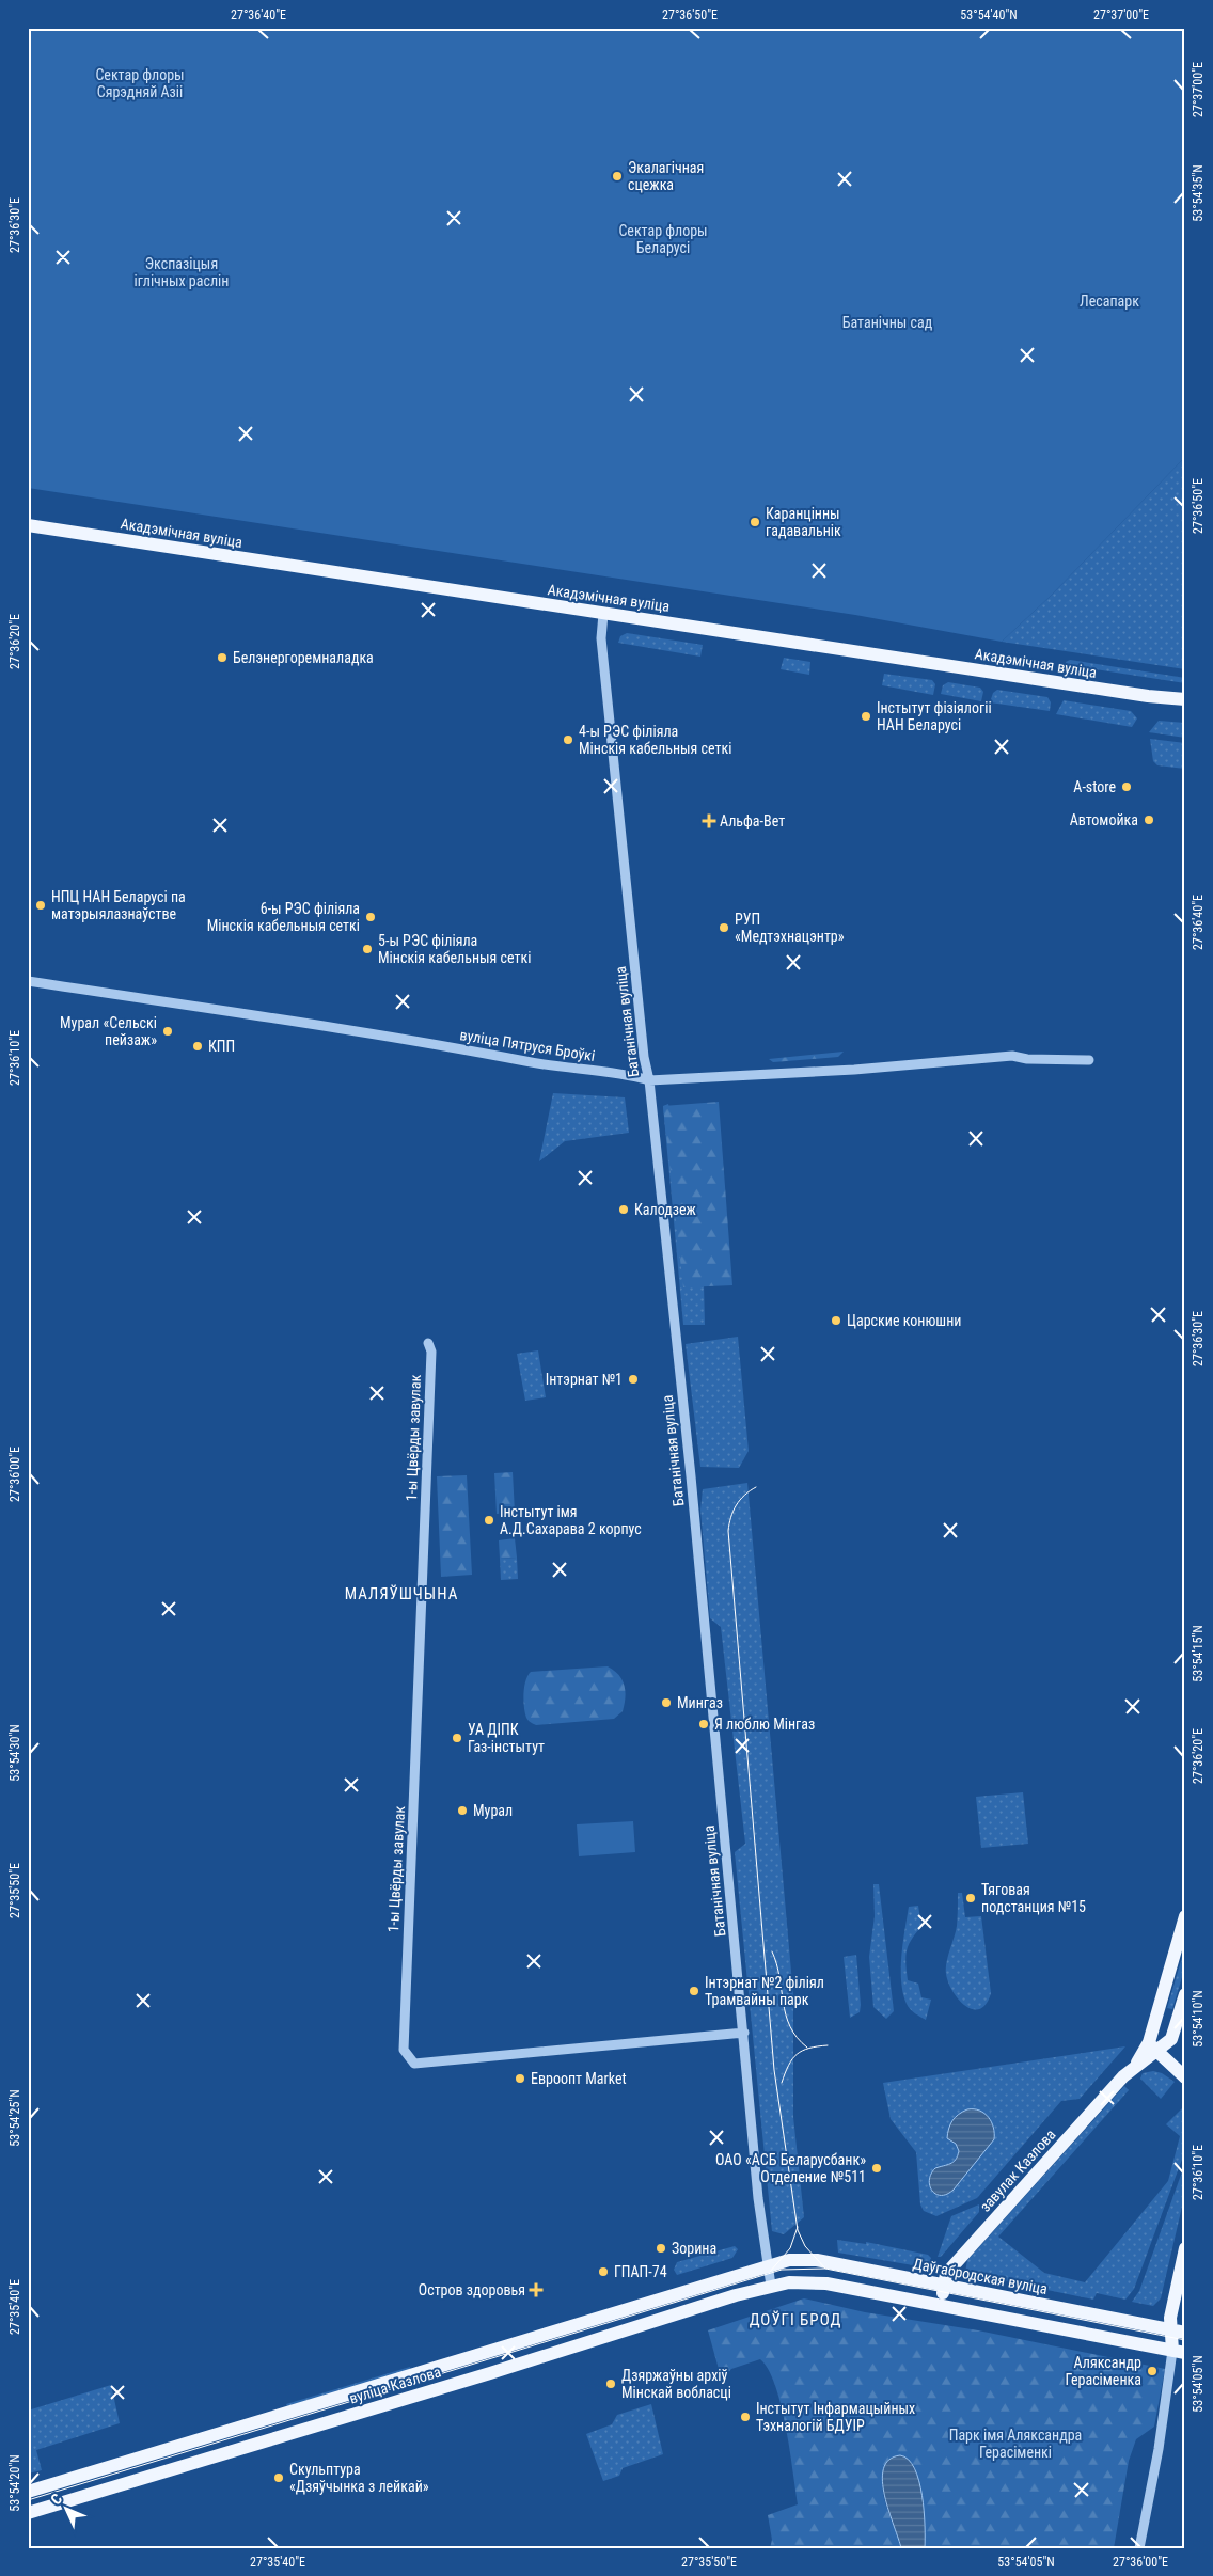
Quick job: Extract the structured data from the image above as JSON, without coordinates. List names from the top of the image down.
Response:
{
  "streets": {
    "main road": [
      "Акадэмічная вуліца",
      "завулак Казлова",
      "Даўгабродская вуліца",
      "вуліца Казлова"
    ],
    "street": ["Батанічная вуліца", "вуліца Пятруся Броўкі", "1-ы Цвёрды завулак"]
  },
  "crossings": [
    ["Акадэмічная вуліца", "Батанічная вуліца"],
    ["Батанічная вуліца", "вуліца Пятруся Броўкі"],
    ["Батанічная вуліца", "1-ы Цвёрды завулак"],
    ["Батанічная вуліца", "Даўгабродская вуліца"],
    ["Батанічная вуліца", "вуліца Казлова"],
    ["завулак Казлова", "Даўгабродская вуліца"],
    ["Даўгабродская вуліца", "вуліца Казлова"]
  ],
  "districts": ["МАЛЯЎШЧЫНА", "ДОЎГІ БРОД"],
  "parks": [
    "Сектар флоры Сярэдняй Азіі",
    "Сектар флоры Беларусі",
    "Экспазіцыя іглічных раслін",
    "Лесапарк",
    "Батанічны сад",
    "Парк імя Аляксандра Герасіменкі"
  ],
  "places": {
    "other": [
      "Экалагічная сцежка",
      "Каранцінны гадавальнік",
      "Белэнергоремналадка",
      "Інстытут фізіялогіі НАН Беларусі",
      "4-ы РЭС філіяла Мінскія кабельныя сеткі",
      "А-store",
      "Автомойка",
      "НПЦ НАН Беларусі па матэрыялазнаўстве",
      "6-ы РЭС філіяла Мінскія кабельныя сеткі",
      "РУП «Медтэхнацэнтр»",
      "5-ы РЭС філіяла Мінскія кабельныя сеткі",
      "Мурал «Сельскі пейзаж»",
      "КПП",
      "Калодзеж",
      "Царские конюшни",
      "Інтэрнат №1",
      "Інстытут імя А.Д.Сахарава 2 корпус",
      "Мингаз",
      "Я люблю Мінгаз",
      "УА ДІПК Газ-інстытут",
      "Мурал",
      "Тяговая подстанция №15",
      "Інтэрнат №2 філіял Трамвайны парк",
      "Евроопт Market",
      "ОАО «АСБ Беларусбанк» Отделение №511",
      "Зорина",
      "ГПАП-74",
      "Аляксандр Герасіменка",
      "Дзяржаўны архіў Мінскай вобласці",
      "Інстытут Інфармацыйных Тэхналогій БДУІР",
      "Скульптура «Дзяўчынка з лейкай»"
    ],
    "health": ["Альфа-Вет", "Остров здоровья"]
  },
  "north": "top left",
  "coordinates": [
    "27°36'40\"E",
    "27°36'50\"E",
    "53°54'40\"N",
    "27°37'00\"E",
    "53°54'35\"N",
    "27°36'30\"E",
    "27°36'20\"E",
    "27°36'10\"E",
    "27°36'00\"E",
    "53°54'15\"N",
    "53°54'30\"N",
    "27°35'50\"E",
    "53°54'10\"N",
    "53°54'25\"N",
    "27°35'40\"E",
    "53°54'05\"N",
    "53°54'20\"N"
  ]
}
